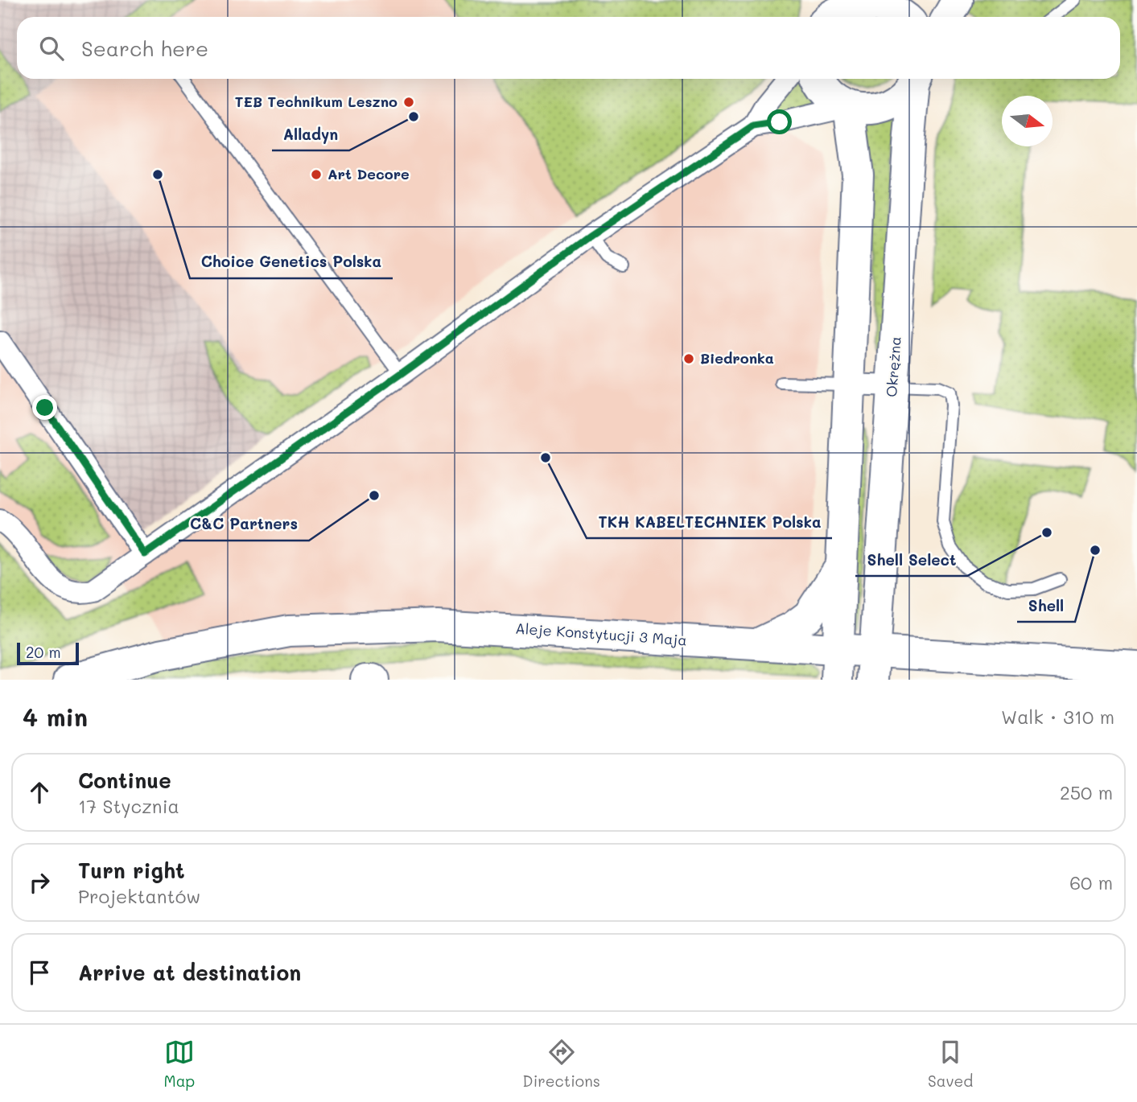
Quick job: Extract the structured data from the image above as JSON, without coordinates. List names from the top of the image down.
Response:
{
  "streets": {
    "street": ["Okrężna", "Aleje Konstytucji 3 Maja"]
  },
  "crossings": [
    ["Okrężna", "Aleje Konstytucji 3 Maja"]
  ],
  "places": [
    "TEB Technikum Leszno",
    "Alladyn",
    "Choice Genetics Polska",
    "Art Decore",
    "Biedronka",
    "TKH KABELTECHNIEK Polska",
    "C&C Partners",
    "Shell Select",
    "Shell"
  ],
  "scale_bar": "20 m",
  "north": "right",
  "page": {
    "search": "Search here",
    "scale": "20 m",
    "heading": ["4 min", "Walk · 310 m"],
    "list": [
      ["Continue", "17 Stycznia", "250 m"],
      ["Turn right", "Projektantów", "60 m"],
      "Arrive at destination"
    ],
    "nav": ["Map", "Directions", "Saved"]
  }
}
